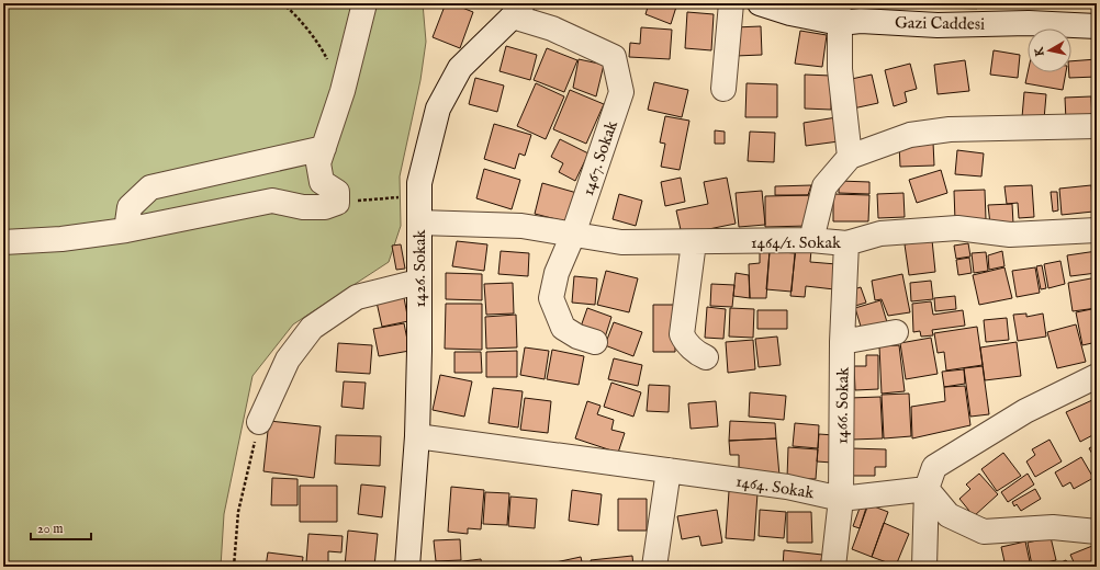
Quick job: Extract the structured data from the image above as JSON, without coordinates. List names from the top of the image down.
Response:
{
  "streets": {
    "street": [
      "Gazi Caddesi",
      "1467. Sokak",
      "1464/1. Sokak",
      "1426. Sokak",
      "1466. Sokak",
      "1464. Sokak"
    ]
  },
  "crossings": [
    ["1467. Sokak", "1464/1. Sokak"],
    ["1467. Sokak", "1426. Sokak"],
    ["1464/1. Sokak", "1426. Sokak"],
    ["1464/1. Sokak", "1466. Sokak"],
    ["1426. Sokak", "1464. Sokak"],
    ["1466. Sokak", "1464. Sokak"]
  ],
  "scale_bar": "20 m",
  "north": "left"
}
